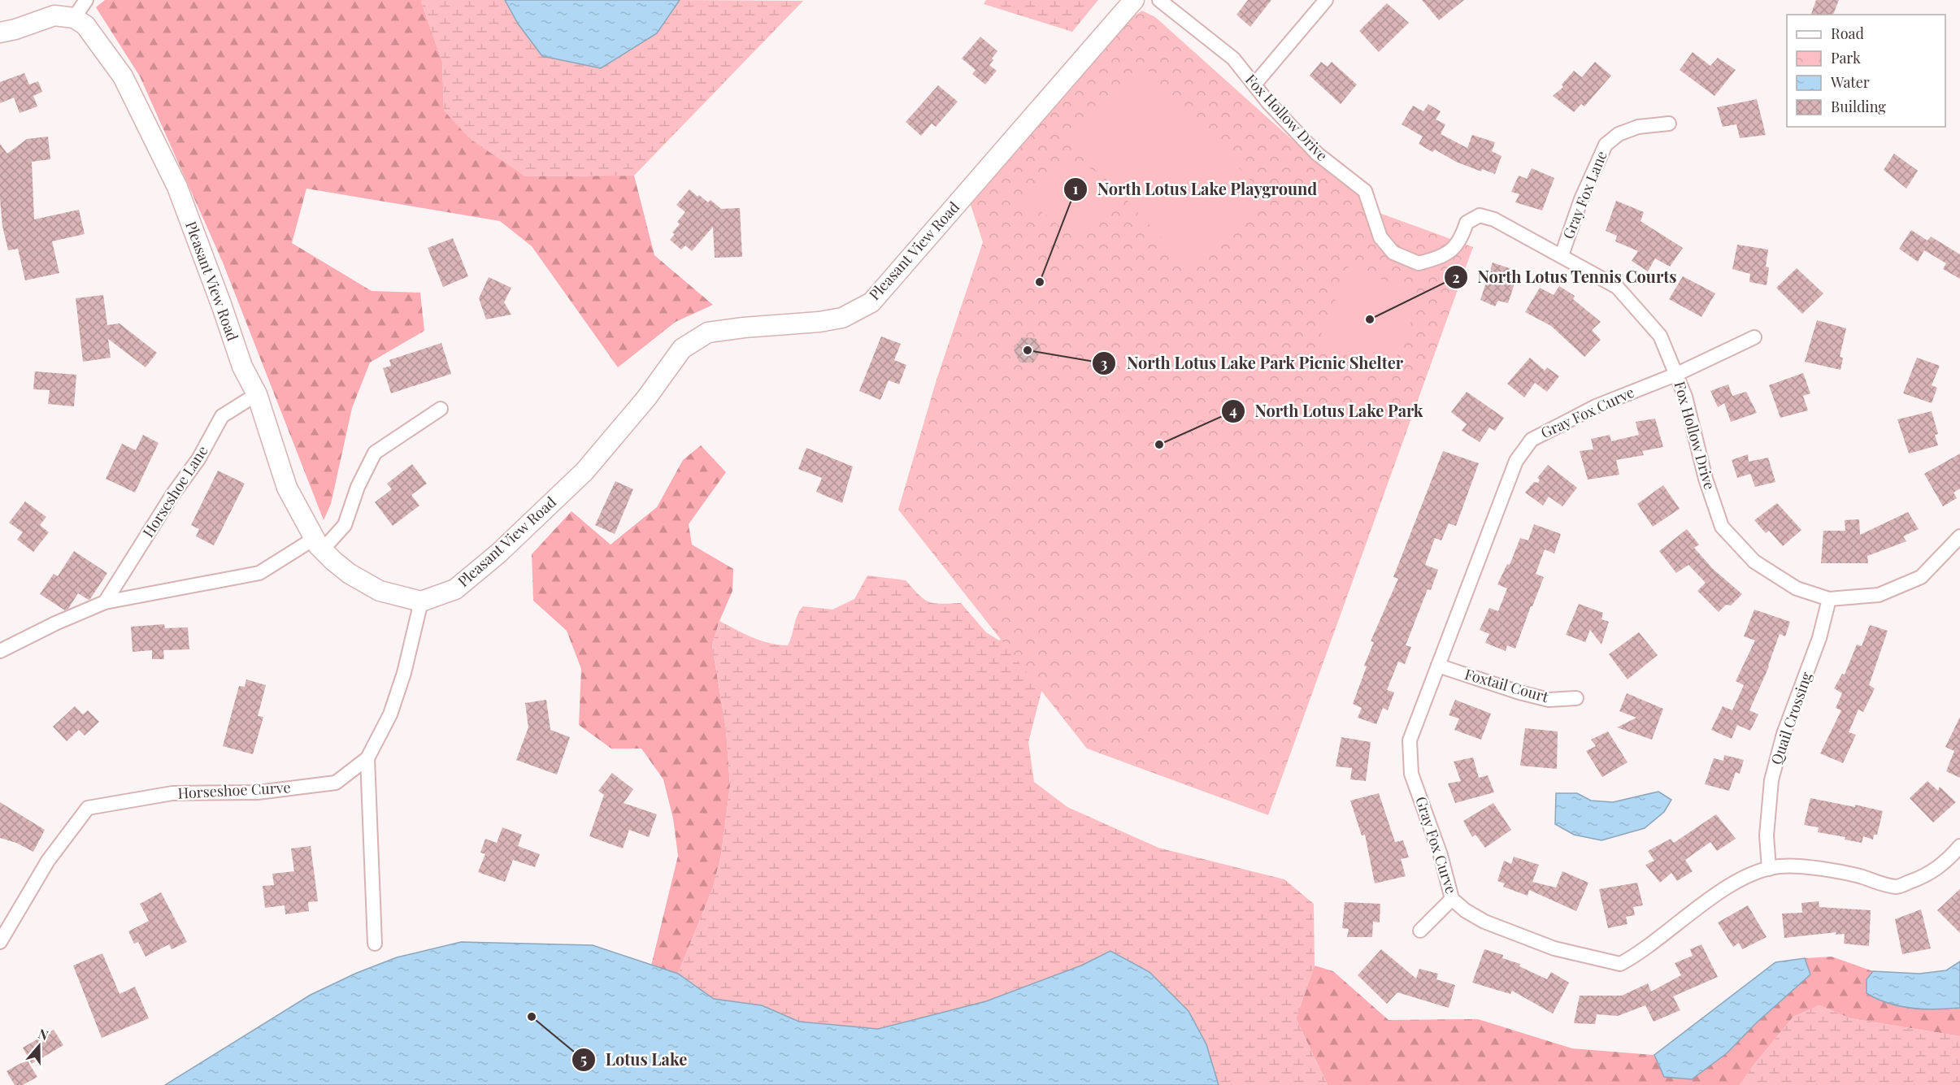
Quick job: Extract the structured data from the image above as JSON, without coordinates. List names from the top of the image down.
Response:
{
  "streets": {
    "street": [
      "Fox Hollow Drive",
      "Gray Fox Lane",
      "Pleasant View Road",
      "Gray Fox Curve",
      "Horseshoe Lane",
      "Foxtail Court",
      "Quail Crossing",
      "Horseshoe Curve"
    ]
  },
  "crossings": [
    ["Fox Hollow Drive", "Gray Fox Lane"],
    ["Fox Hollow Drive", "Gray Fox Curve"],
    ["Fox Hollow Drive", "Quail Crossing"],
    ["Pleasant View Road", "Horseshoe Lane"],
    ["Pleasant View Road", "Horseshoe Curve"],
    ["Gray Fox Curve", "Foxtail Court"],
    ["Gray Fox Curve", "Quail Crossing"]
  ],
  "places": [
    "North Lotus Lake Playground",
    "North Lotus Tennis Courts",
    "North Lotus Lake Park Picnic Shelter",
    "North Lotus Lake Park",
    "Lotus Lake"
  ],
  "legend": [
    "Road",
    "Park",
    "Water",
    "Building"
  ],
  "north": "top"
}
